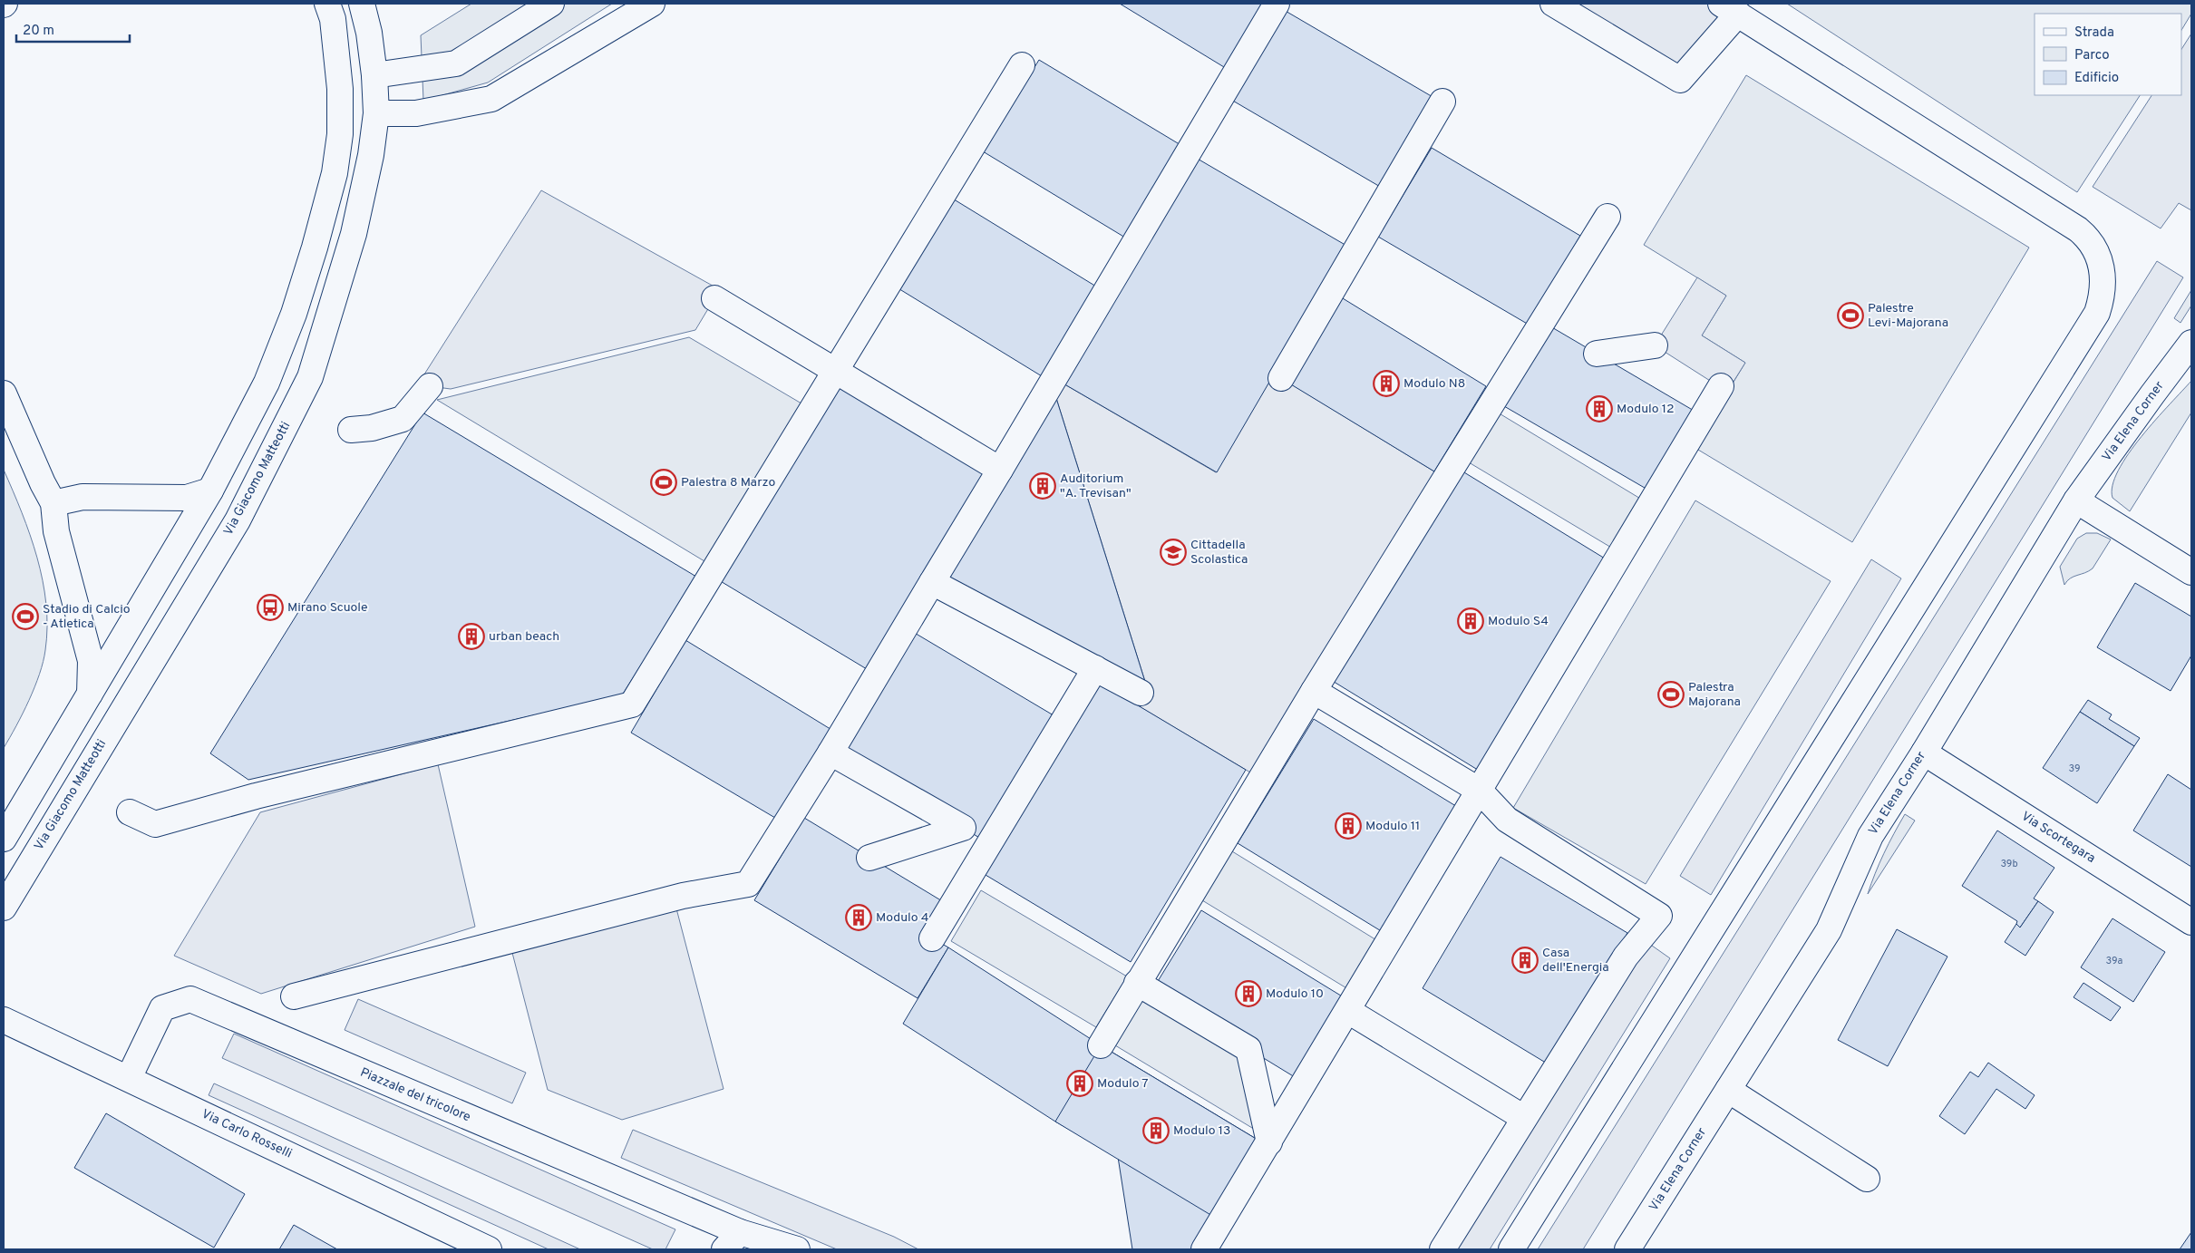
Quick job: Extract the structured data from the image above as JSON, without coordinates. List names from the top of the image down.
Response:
{
  "streets": {
    "street": [
      "Via Elena Corner",
      "Via Giacomo Matteotti",
      "Via Scortegara",
      "Piazzale del tricolore",
      "Via Carlo Rosselli"
    ]
  },
  "crossings": [
    ["Via Elena Corner", "Via Scortegara"],
    ["Piazzale del tricolore", "Via Carlo Rosselli"]
  ],
  "places": {
    "sports": [
      "Palestre Levi-Majorana",
      "Palestra 8 Marzo",
      "Stadio di Calcio - Atletica",
      "Palestra Majorana"
    ],
    "building": [
      "Modulo N8",
      "Modulo 12",
      "Auditorium \"A. Trevisan\"",
      "Modulo S4",
      "urban beach",
      "Modulo 11",
      "Modulo 4",
      "Casa dell'Energia",
      "Modulo 10",
      "Modulo 7",
      "Modulo 13"
    ],
    "school or university": ["Cittadella Scolastica"],
    "bus stop": ["Mirano Scuole"]
  },
  "house_numbers": ["39", "39b", "39a"],
  "legend": ["Strada", "Parco", "Edificio"],
  "scale_bar": "20 m"
}
